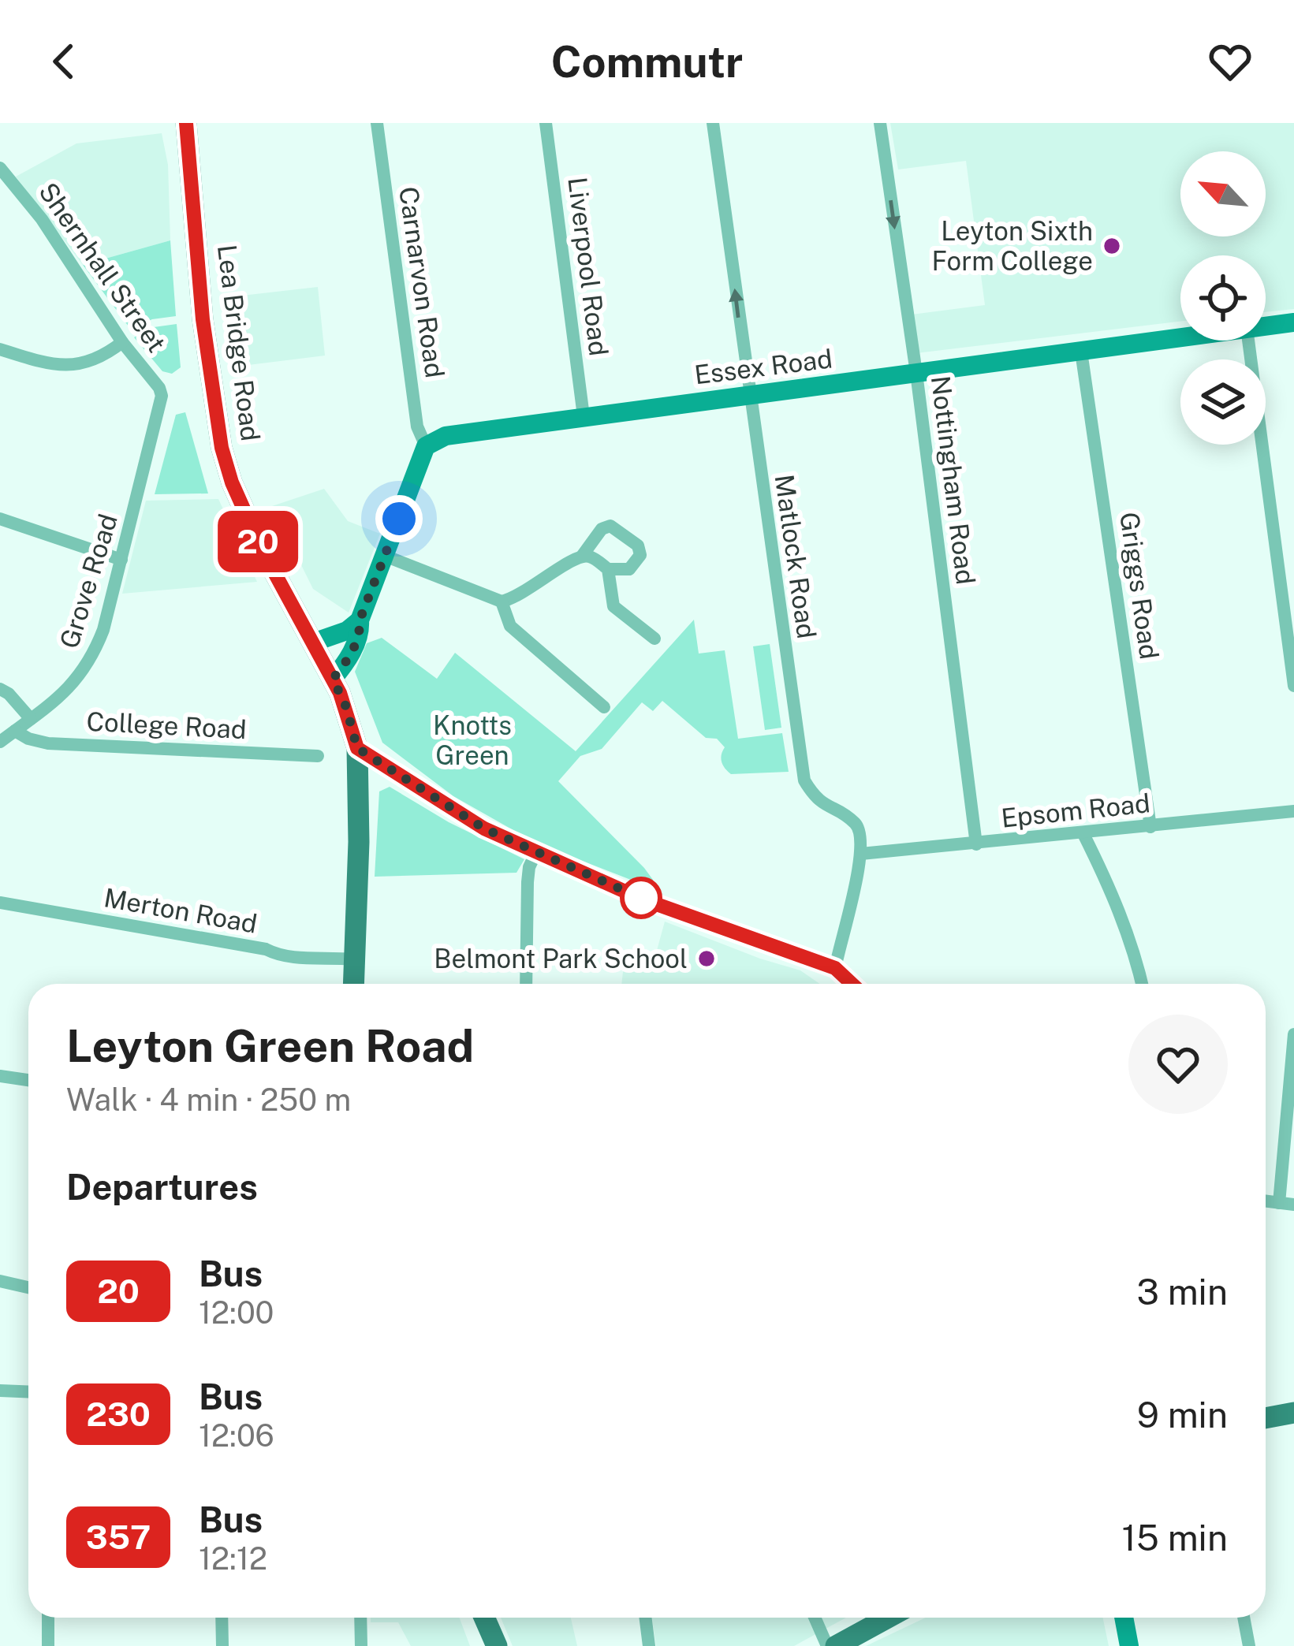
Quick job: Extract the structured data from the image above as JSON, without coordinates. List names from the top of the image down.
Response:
{
  "streets": {
    "main road": ["Lea Bridge Road"],
    "street": [
      "Liverpool Road",
      "Shernhall Street",
      "Carnarvon Road",
      "Essex Road",
      "Nottingham Road",
      "Matlock Road",
      "Grove Road",
      "Griggs Road",
      "College Road",
      "Epsom Road",
      "Merton Road"
    ]
  },
  "crossings": [
    ["Liverpool Road", "Essex Road"],
    ["Shernhall Street", "Grove Road"],
    ["Carnarvon Road", "Essex Road"],
    ["Lea Bridge Road", "Merton Road"],
    ["Essex Road", "Nottingham Road"],
    ["Essex Road", "Matlock Road"],
    ["Essex Road", "Griggs Road"],
    ["Nottingham Road", "Epsom Road"],
    ["Matlock Road", "Epsom Road"],
    ["Grove Road", "College Road"],
    ["Griggs Road", "Epsom Road"]
  ],
  "one_way": ["Matlock Road"],
  "parks": ["Knotts Green"],
  "places": ["Leyton Sixth Form College", "Belmont Park School"],
  "lines": ["bus line 20"],
  "north": "top left",
  "page": {
    "header": "Commutr",
    "on_map": "20",
    "heading": [
      ["Leyton Green Road", "Walk · 4 min · 250 m"],
      "Departures"
    ],
    "list": [
      {
        "mark": "20",
        "name": "Bus",
        "note": "12:00",
        "value": "3 min"
      },
      {
        "mark": "230",
        "name": "Bus",
        "note": "12:06",
        "value": "9 min"
      },
      {
        "mark": "357",
        "name": "Bus",
        "note": "12:12",
        "value": "15 min"
      }
    ]
  }
}
